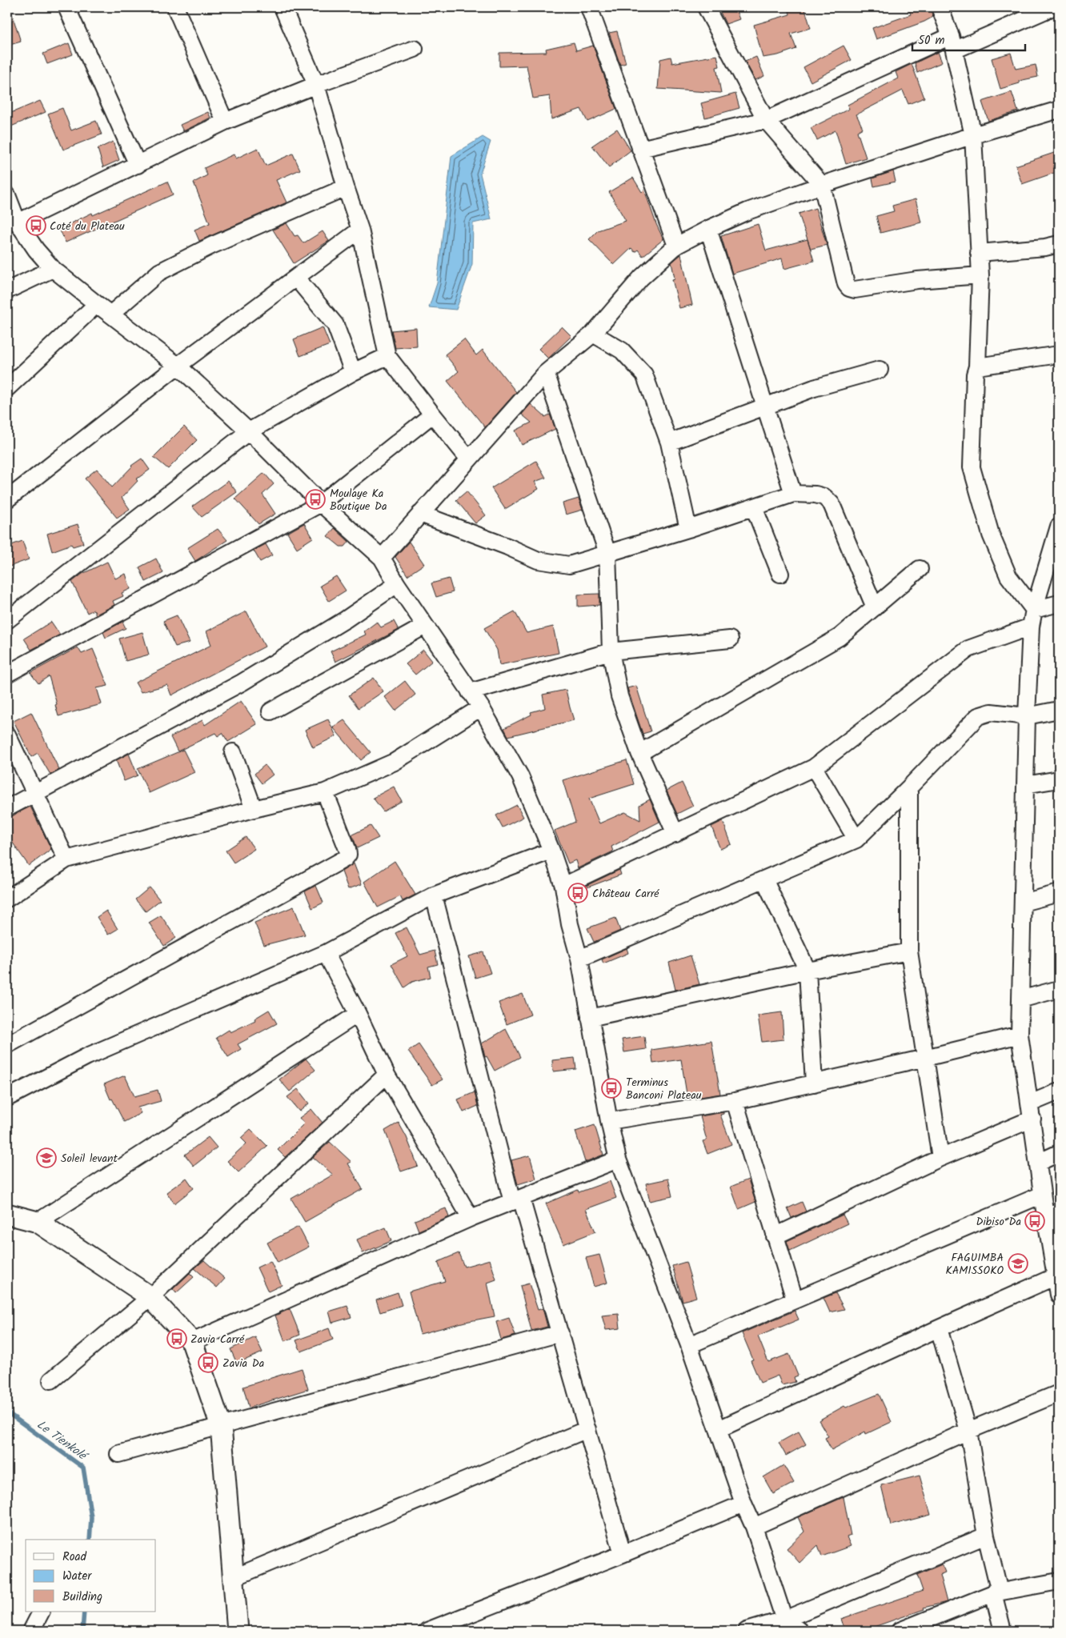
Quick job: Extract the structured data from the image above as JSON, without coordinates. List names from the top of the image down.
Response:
{
  "water": ["Le Tienkolé"],
  "places": {
    "bus stop": [
      "Coté du Plateau",
      "Moulaye Ka Boutique Da",
      "Château Carré",
      "Terminus Banconi Plateau",
      "Dibiso Da",
      "Zavia Carré",
      "Zavia Da"
    ],
    "school or university": ["Soleil levant", "FAGUIMBA KAMISSOKO"]
  },
  "legend": ["Road", "Water", "Building"],
  "scale_bar": "50 m"
}
